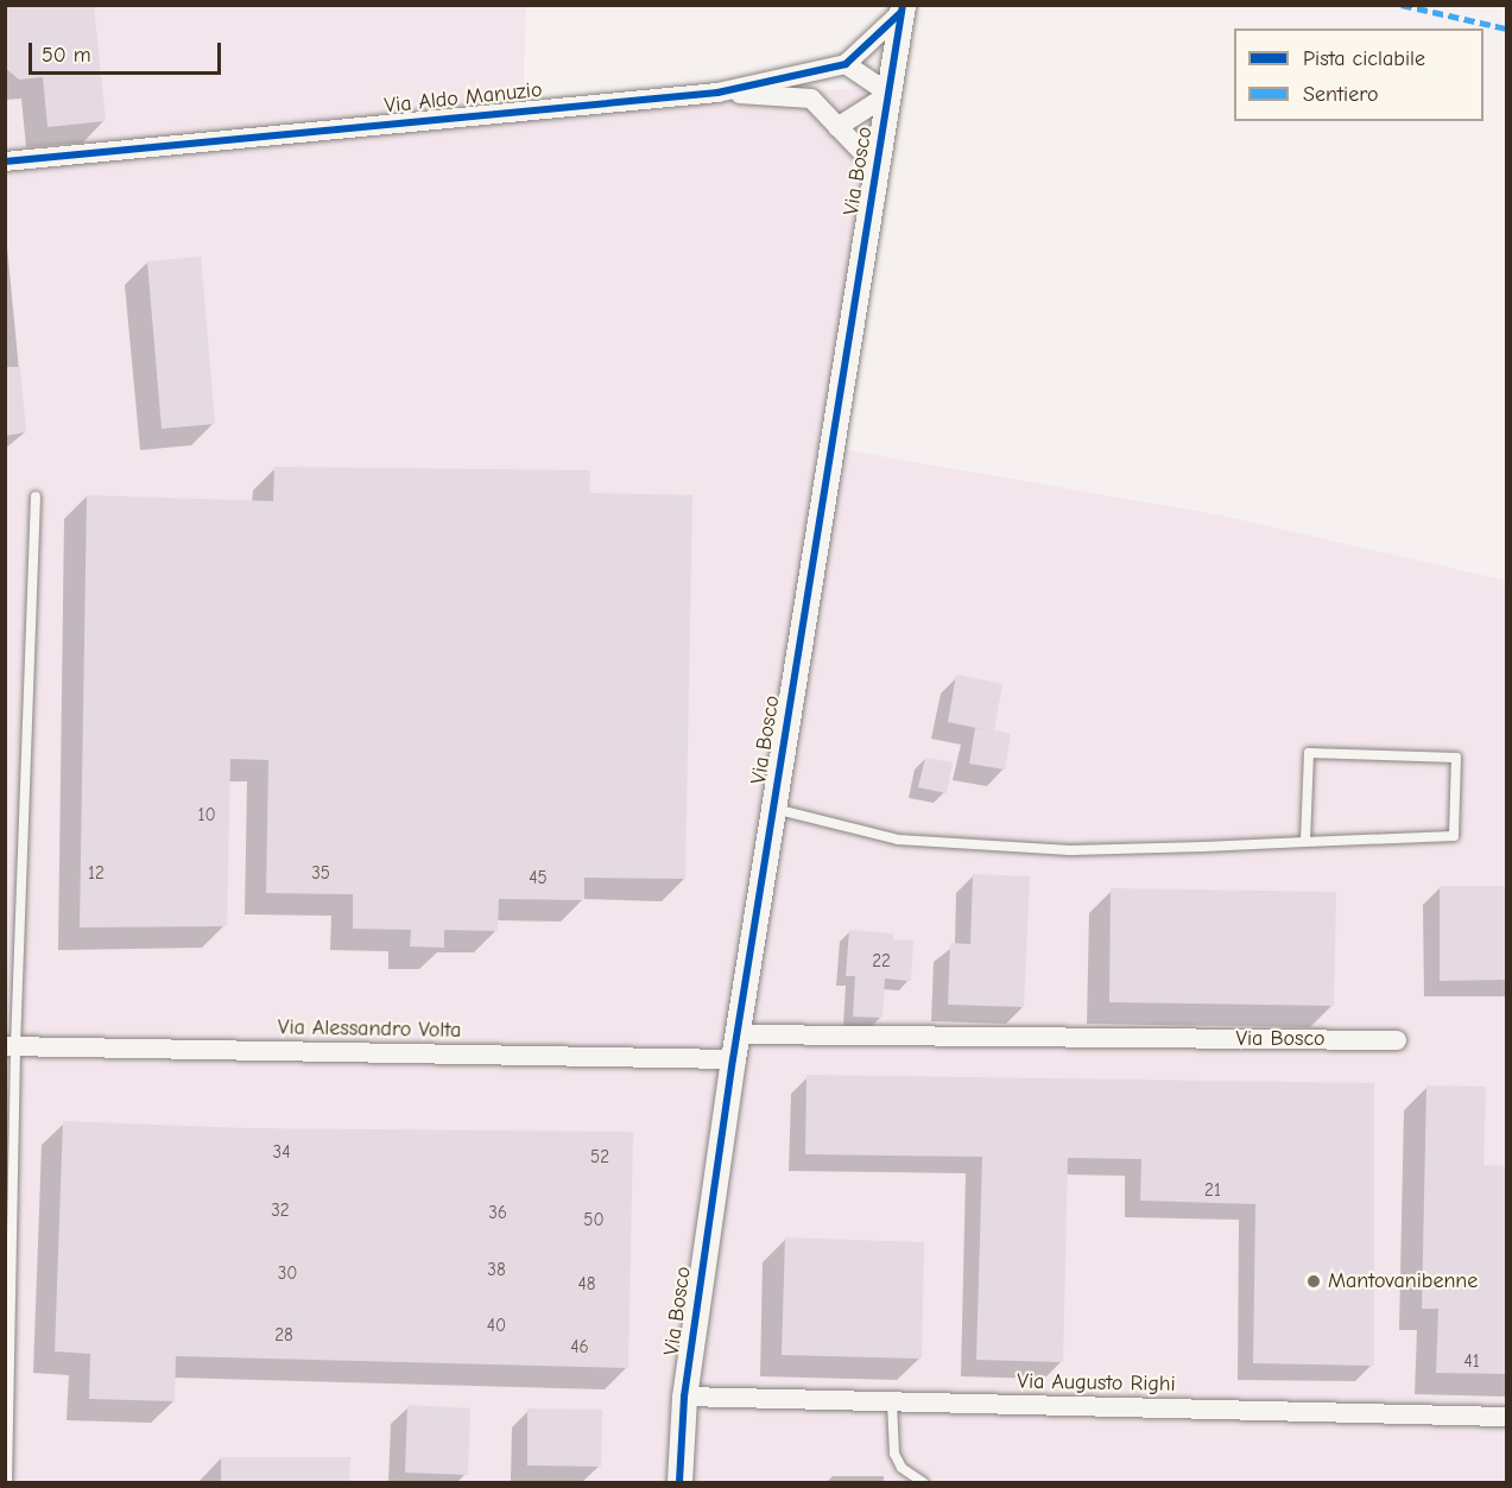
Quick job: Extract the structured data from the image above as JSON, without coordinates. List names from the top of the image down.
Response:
{
  "streets": {
    "street": [
      "Via Aldo Manuzio",
      "Via Bosco",
      "Via Alessandro Volta",
      "Via Augusto Righi"
    ]
  },
  "crossings": [
    ["Via Aldo Manuzio", "Via Bosco"],
    ["Via Bosco", "Via Alessandro Volta"],
    ["Via Bosco", "Via Augusto Righi"]
  ],
  "places": ["Mantovanibenne"],
  "house_numbers": [
    "10",
    "12",
    "35",
    "45",
    "22",
    "34",
    "52",
    "21",
    "32",
    "36",
    "50",
    "38",
    "30",
    "48",
    "40",
    "28",
    "46",
    "41"
  ],
  "legend": ["Pista ciclabile", "Sentiero"],
  "scale_bar": "50 m"
}
